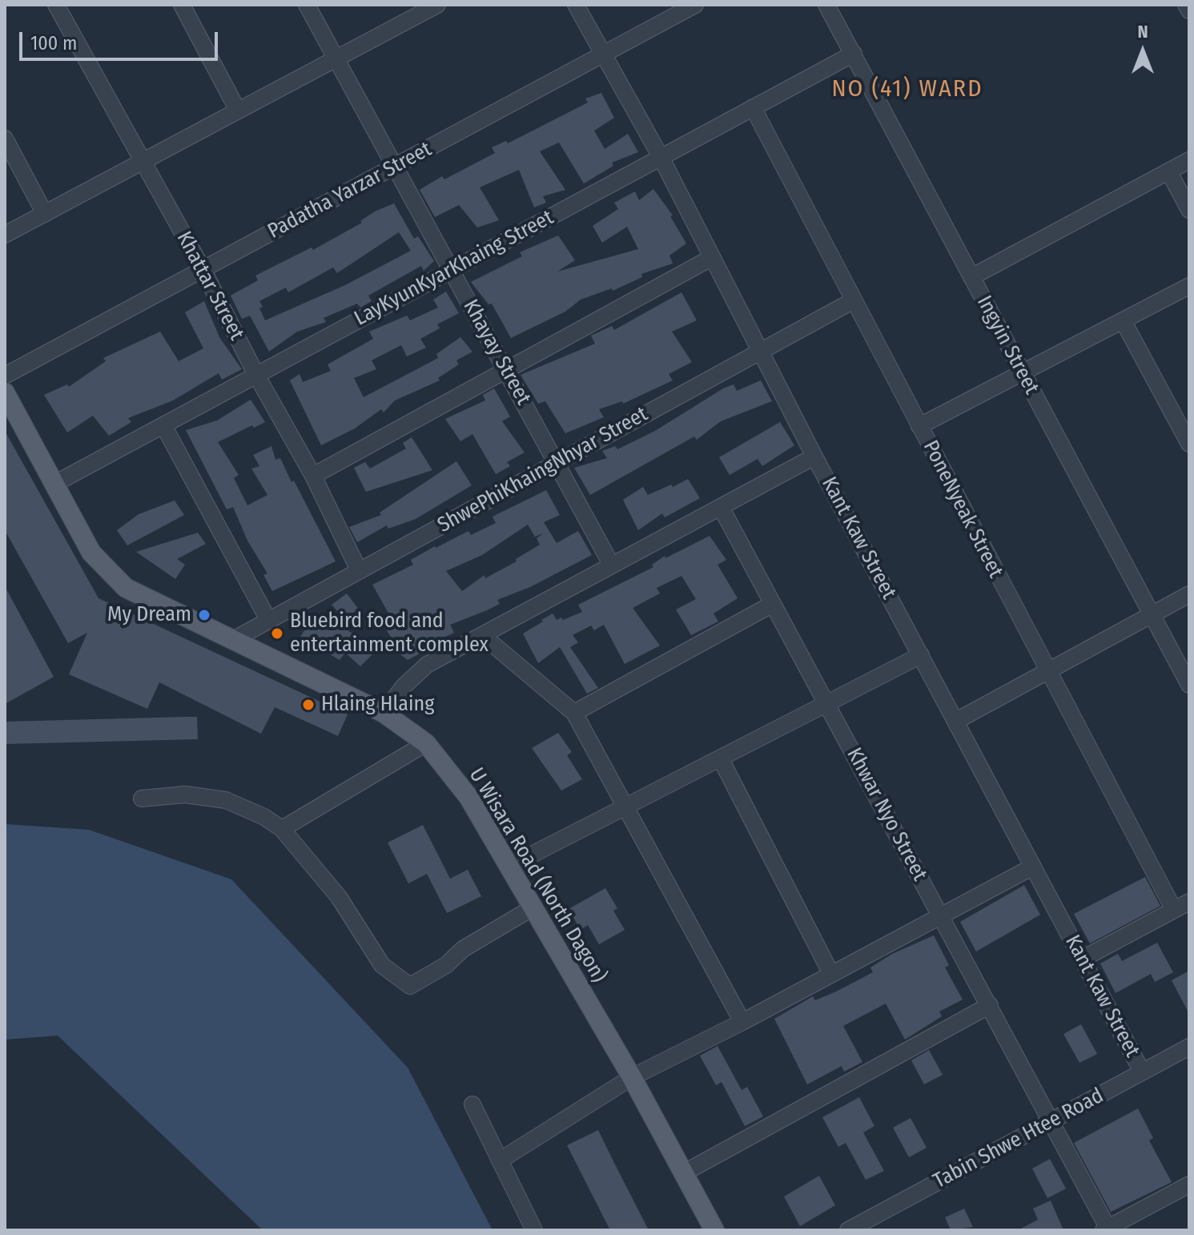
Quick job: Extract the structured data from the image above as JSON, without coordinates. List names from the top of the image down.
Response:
{
  "streets": {
    "main road": ["U Wisara Road (North Dagon)"],
    "street": [
      "Padatha Yarzar Street",
      "LayKyunKyarKhaing Street",
      "Khattar Street",
      "Ingyin Street",
      "Khayay Street",
      "ShwePhiKhaingNhyar Street",
      "PoneNyeak Street",
      "Kant Kaw Street",
      "Khwar Nyo Street",
      "Tabin Shwe Htee Road"
    ]
  },
  "crossings": [
    ["Padatha Yarzar Street", "Khattar Street"],
    ["Padatha Yarzar Street", "Khayay Street"],
    ["Padatha Yarzar Street", "Kant Kaw Street"],
    ["LayKyunKyarKhaing Street", "Khattar Street"],
    ["LayKyunKyarKhaing Street", "Ingyin Street"],
    ["LayKyunKyarKhaing Street", "Khayay Street"],
    ["LayKyunKyarKhaing Street", "PoneNyeak Street"],
    ["LayKyunKyarKhaing Street", "Kant Kaw Street"],
    ["LayKyunKyarKhaing Street", "U Wisara Road (North Dagon)"],
    ["Khattar Street", "ShwePhiKhaingNhyar Street"],
    ["Khayay Street", "ShwePhiKhaingNhyar Street"],
    ["ShwePhiKhaingNhyar Street", "PoneNyeak Street"],
    ["ShwePhiKhaingNhyar Street", "Kant Kaw Street"],
    ["ShwePhiKhaingNhyar Street", "U Wisara Road (North Dagon)"],
    ["Kant Kaw Street", "Tabin Shwe Htee Road"],
    ["Khwar Nyo Street", "Tabin Shwe Htee Road"]
  ],
  "districts": ["NO (41) WARD"],
  "places": ["My Dream", "Bluebird food and entertainment complex", "Hlaing Hlaing"],
  "scale_bar": "100 m",
  "north": "top"
}
